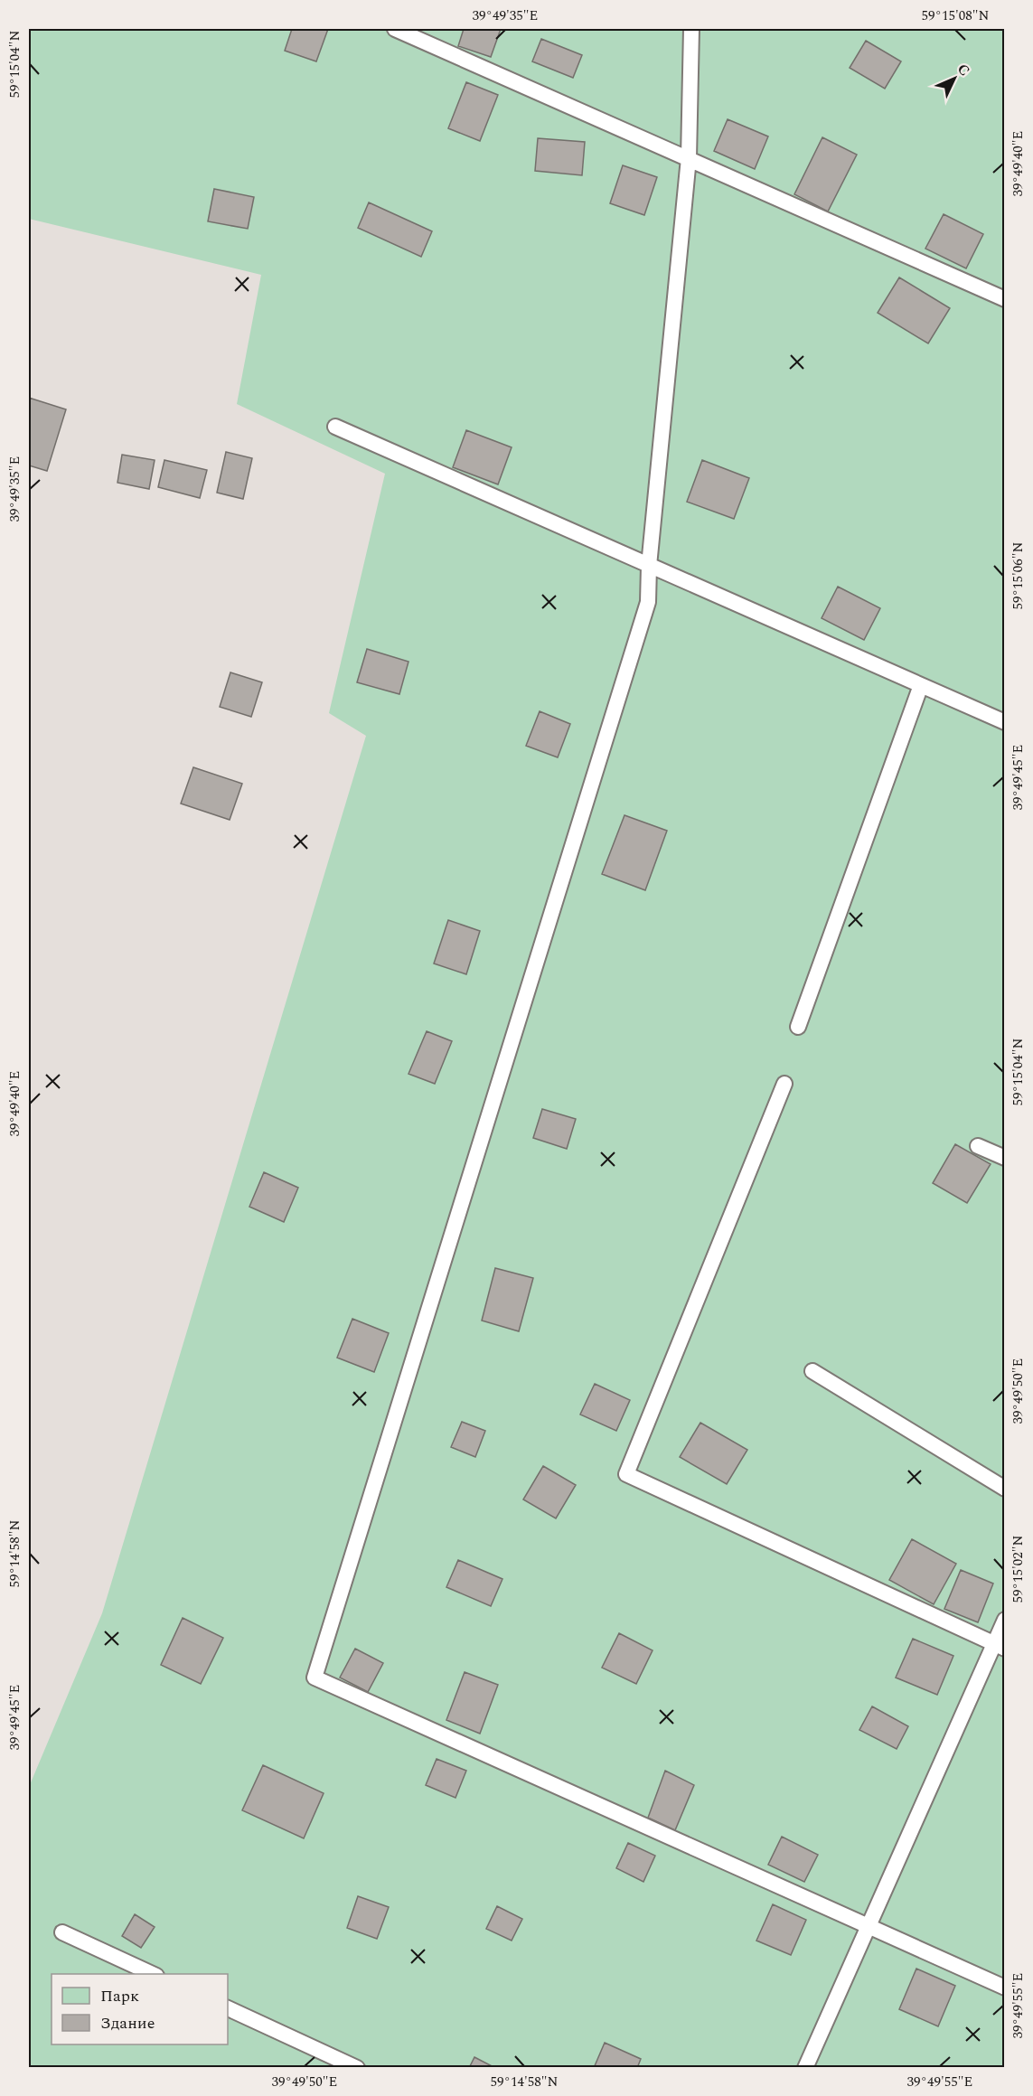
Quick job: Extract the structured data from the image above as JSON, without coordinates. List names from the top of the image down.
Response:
{
  "legend": ["Парк", "Здание"],
  "north": "top right",
  "coordinates": [
    "39°49'35\"E",
    "59°15'08\"N",
    "59°15'04\"N",
    "39°49'40\"E",
    "59°15'06\"N",
    "39°49'45\"E",
    "39°49'50\"E",
    "59°14'58\"N",
    "59°15'02\"N",
    "39°49'55\"E"
  ]
}
